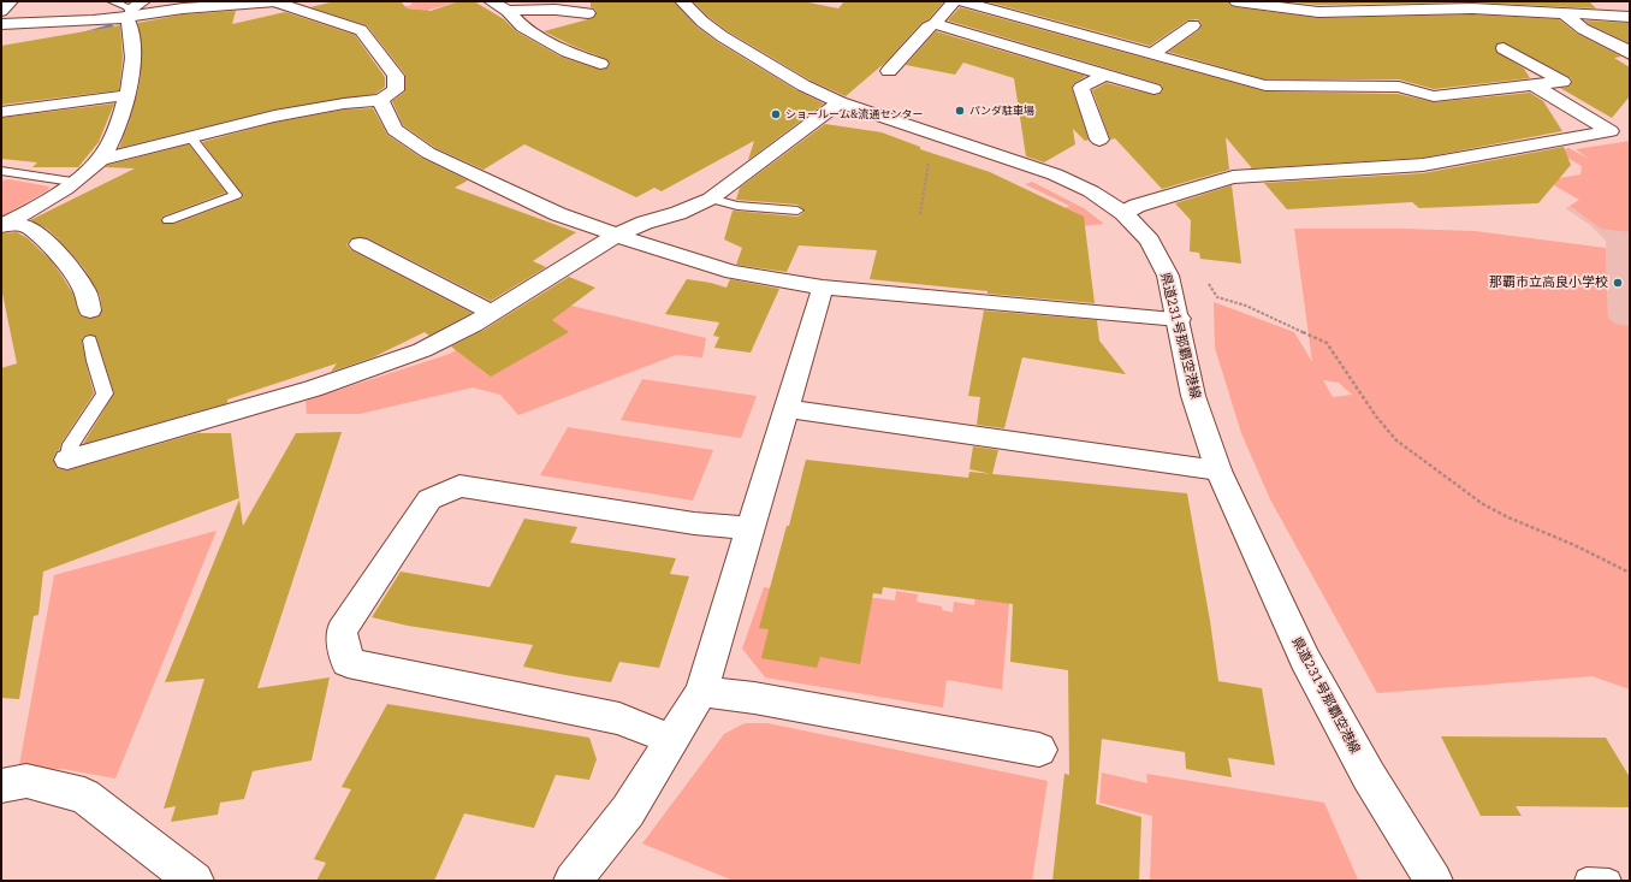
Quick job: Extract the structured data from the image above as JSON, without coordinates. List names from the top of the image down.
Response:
{
  "streets": {
    "street": ["県道231号那覇空港線"]
  },
  "places": ["パンダ駐車場", "ショールーム&流通センター", "那覇市立高良小学校"]
}
